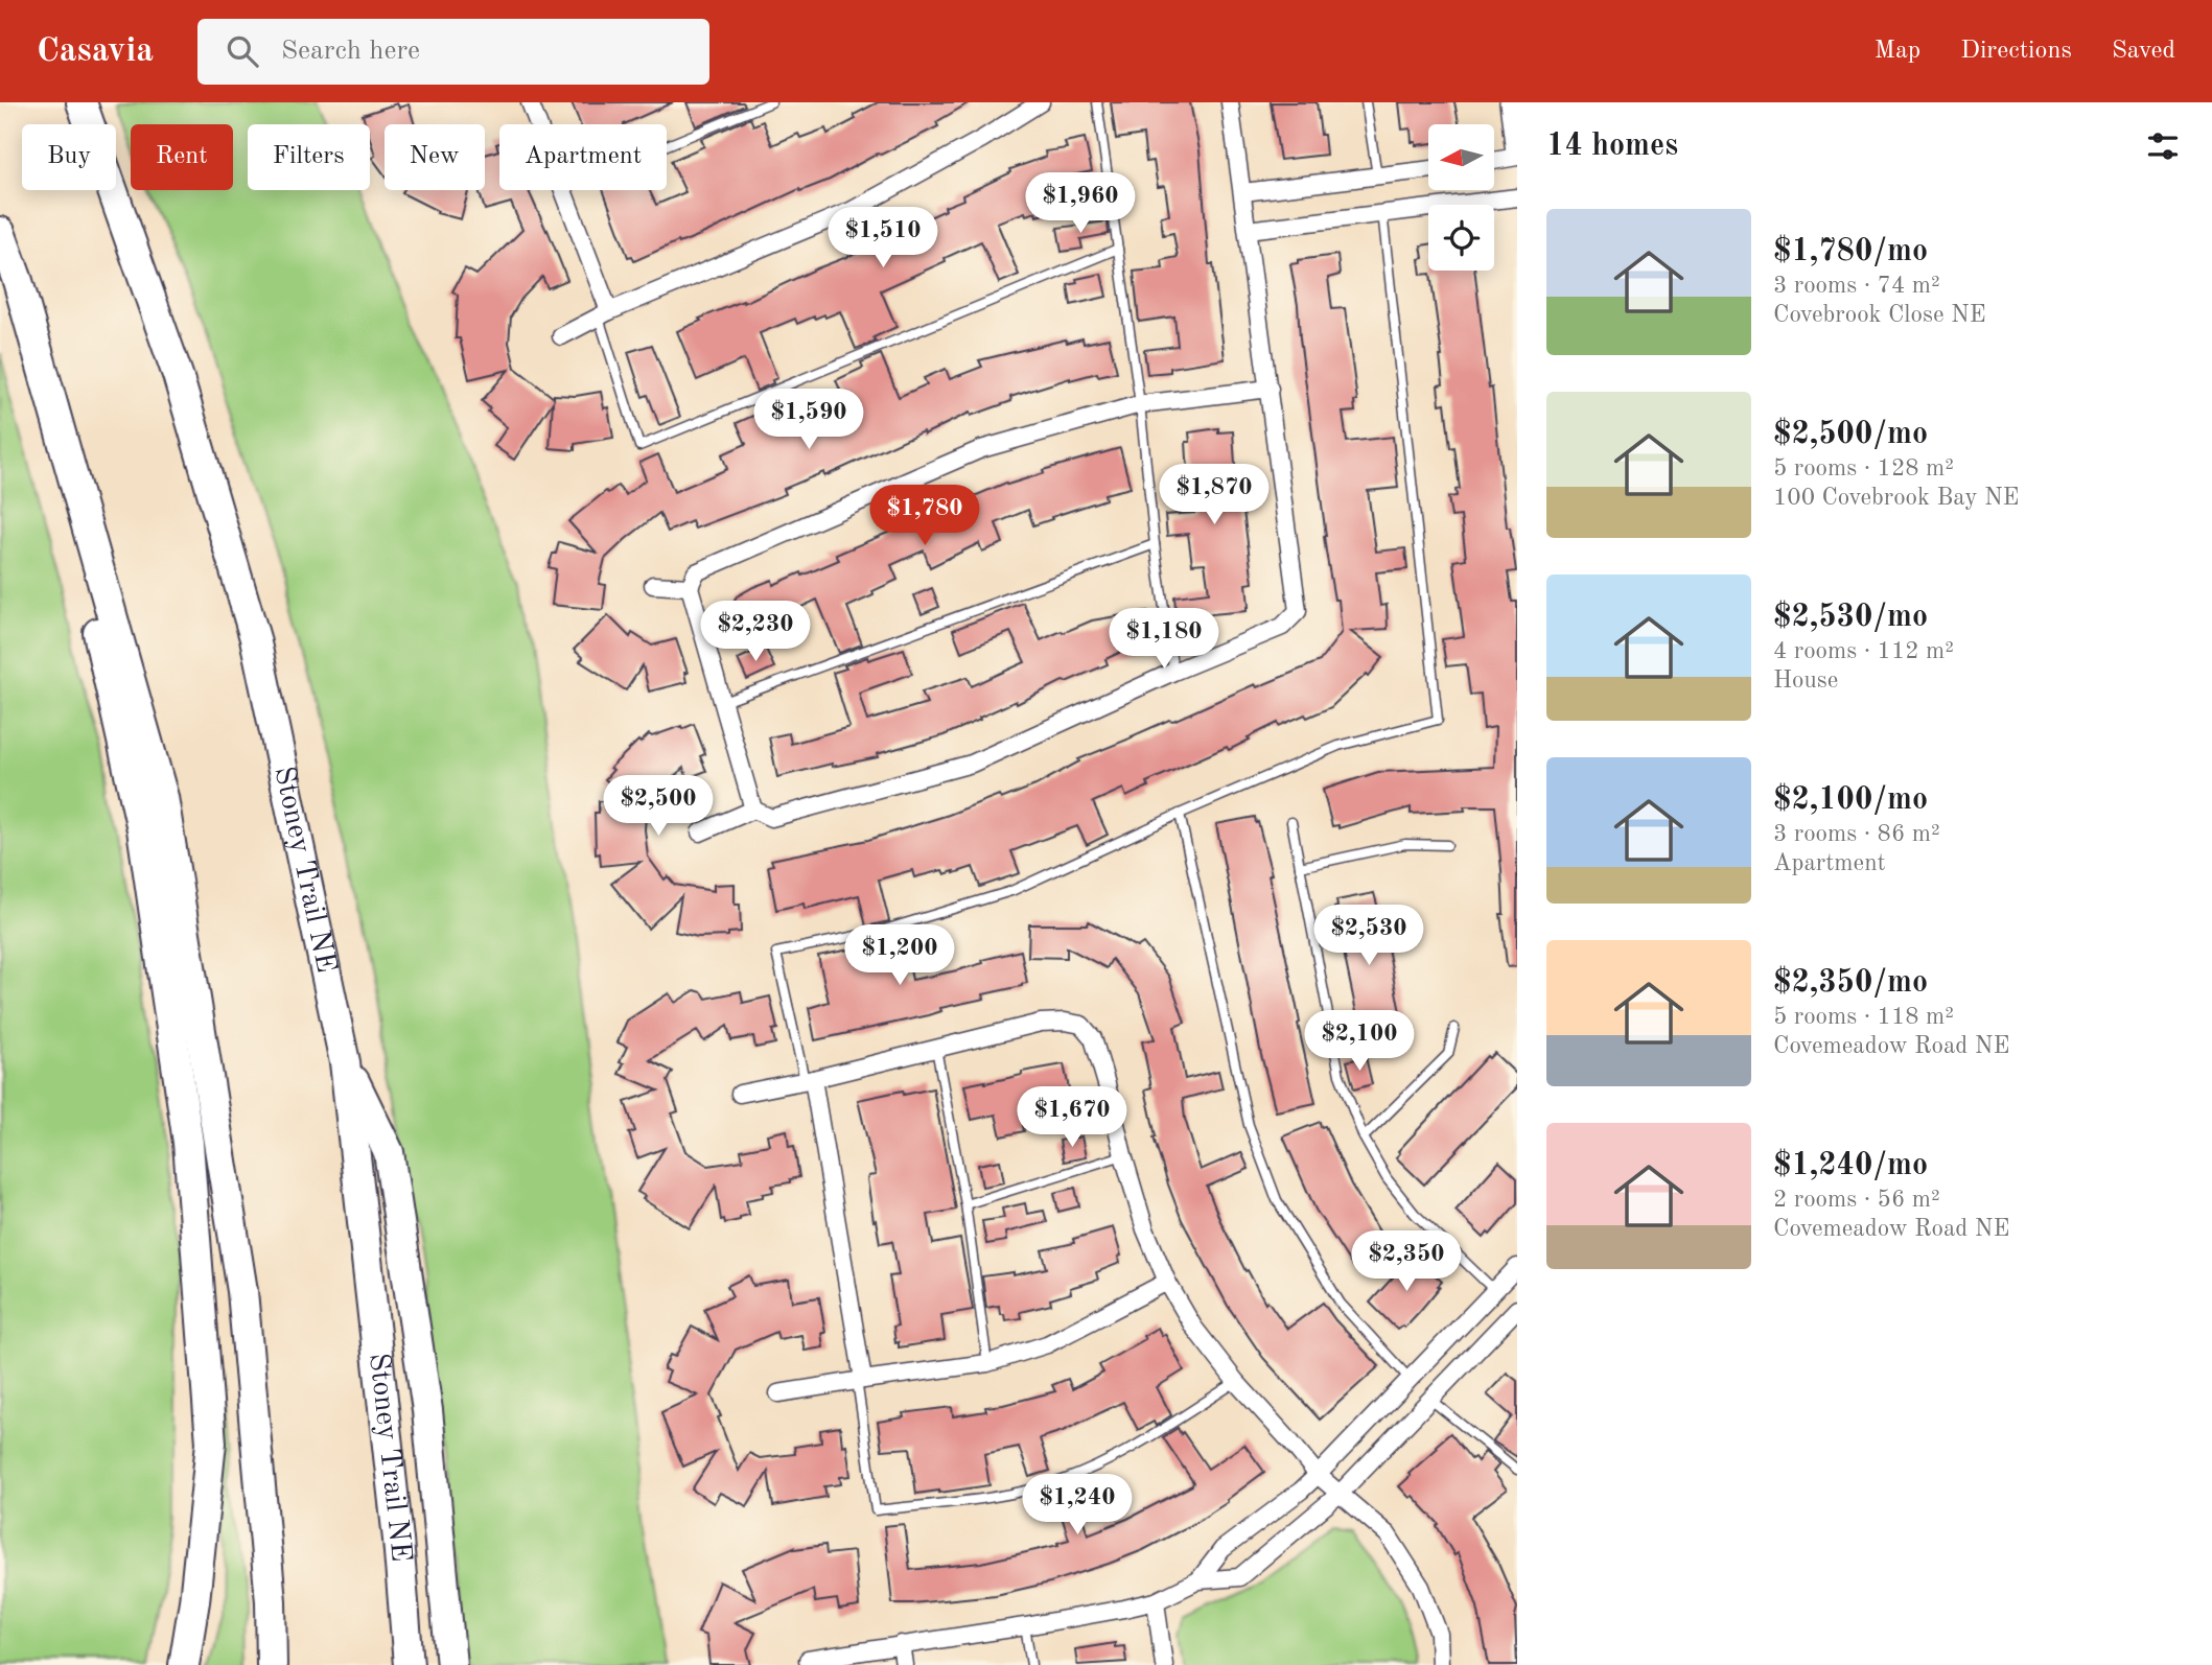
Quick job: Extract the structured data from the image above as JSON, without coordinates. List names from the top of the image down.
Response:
{
  "streets": {
    "highway": ["Stoney Trail NE"]
  },
  "north": "left",
  "page": {
    "header": "Casavia",
    "search": "Search here",
    "nav": ["Map", "Directions", "Saved"],
    "heading": "14 homes",
    "chip": [
      "Buy",
      "Rent",
      "Filters",
      "New",
      "Apartment"
    ],
    "price": [
      "$1,960",
      "$1,510",
      "$1,590",
      "$1,870",
      "$1,780",
      "$2,230",
      "$1,180",
      "$2,500",
      "$2,530",
      "$1,200",
      "$2,100",
      "$1,670",
      "$2,350",
      "$1,240"
    ],
    "list": [
      {
        "name": "$1,780/mo",
        "note": "3 rooms · 74 m² · Covebrook Close NE"
      },
      {
        "name": "$2,500/mo",
        "note": "5 rooms · 128 m² · 100 Covebrook Bay NE"
      },
      {
        "name": "$2,530/mo",
        "note": "4 rooms · 112 m² · House"
      },
      {
        "name": "$2,100/mo",
        "note": "3 rooms · 86 m² · Apartment"
      },
      {
        "name": "$2,350/mo",
        "note": "5 rooms · 118 m² · Covemeadow Road NE"
      },
      {
        "name": "$1,240/mo",
        "note": "2 rooms · 56 m² · Covemeadow Road NE"
      }
    ]
  }
}
